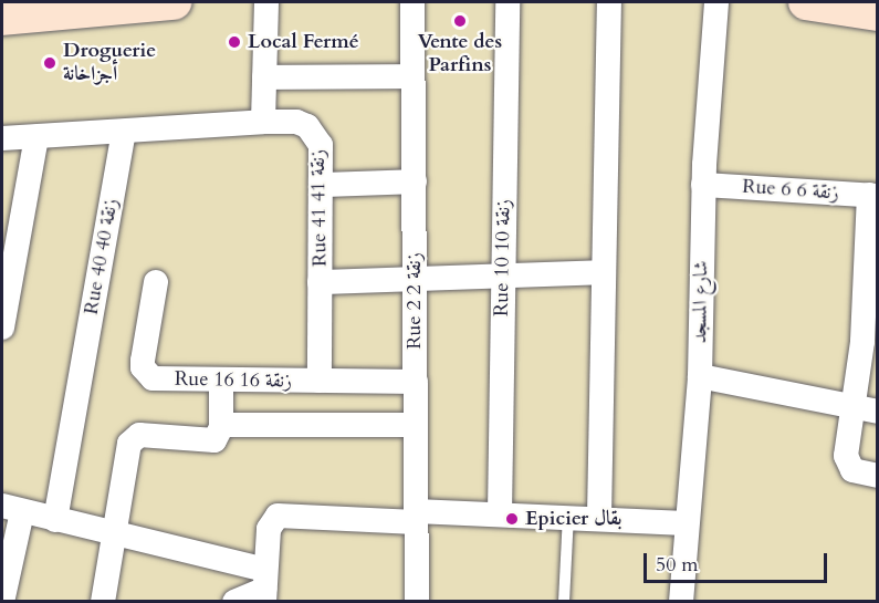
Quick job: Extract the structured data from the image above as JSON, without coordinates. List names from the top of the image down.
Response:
{
  "streets": {
    "street": [
      "Rue 6 زنقة 6",
      "Rue 41 زنقة 41",
      "Rue 40 زنقة 40",
      "Rue 10 زنقة 10",
      "Rue 2 زنقة 2",
      "شارع المسجد",
      "Rue 16 زنقة 16"
    ]
  },
  "crossings": [
    ["Rue 6 زنقة 6", "شارع المسجد"],
    ["Rue 41 زنقة 41", "Rue 16 زنقة 16"],
    ["Rue 2 زنقة 2", "Rue 16 زنقة 16"]
  ],
  "places": [
    "Vente des Parfins",
    "Local Fermé",
    "Droguerie أجزاخانة",
    "Epicier بقال"
  ],
  "scale_bar": "50 m"
}
